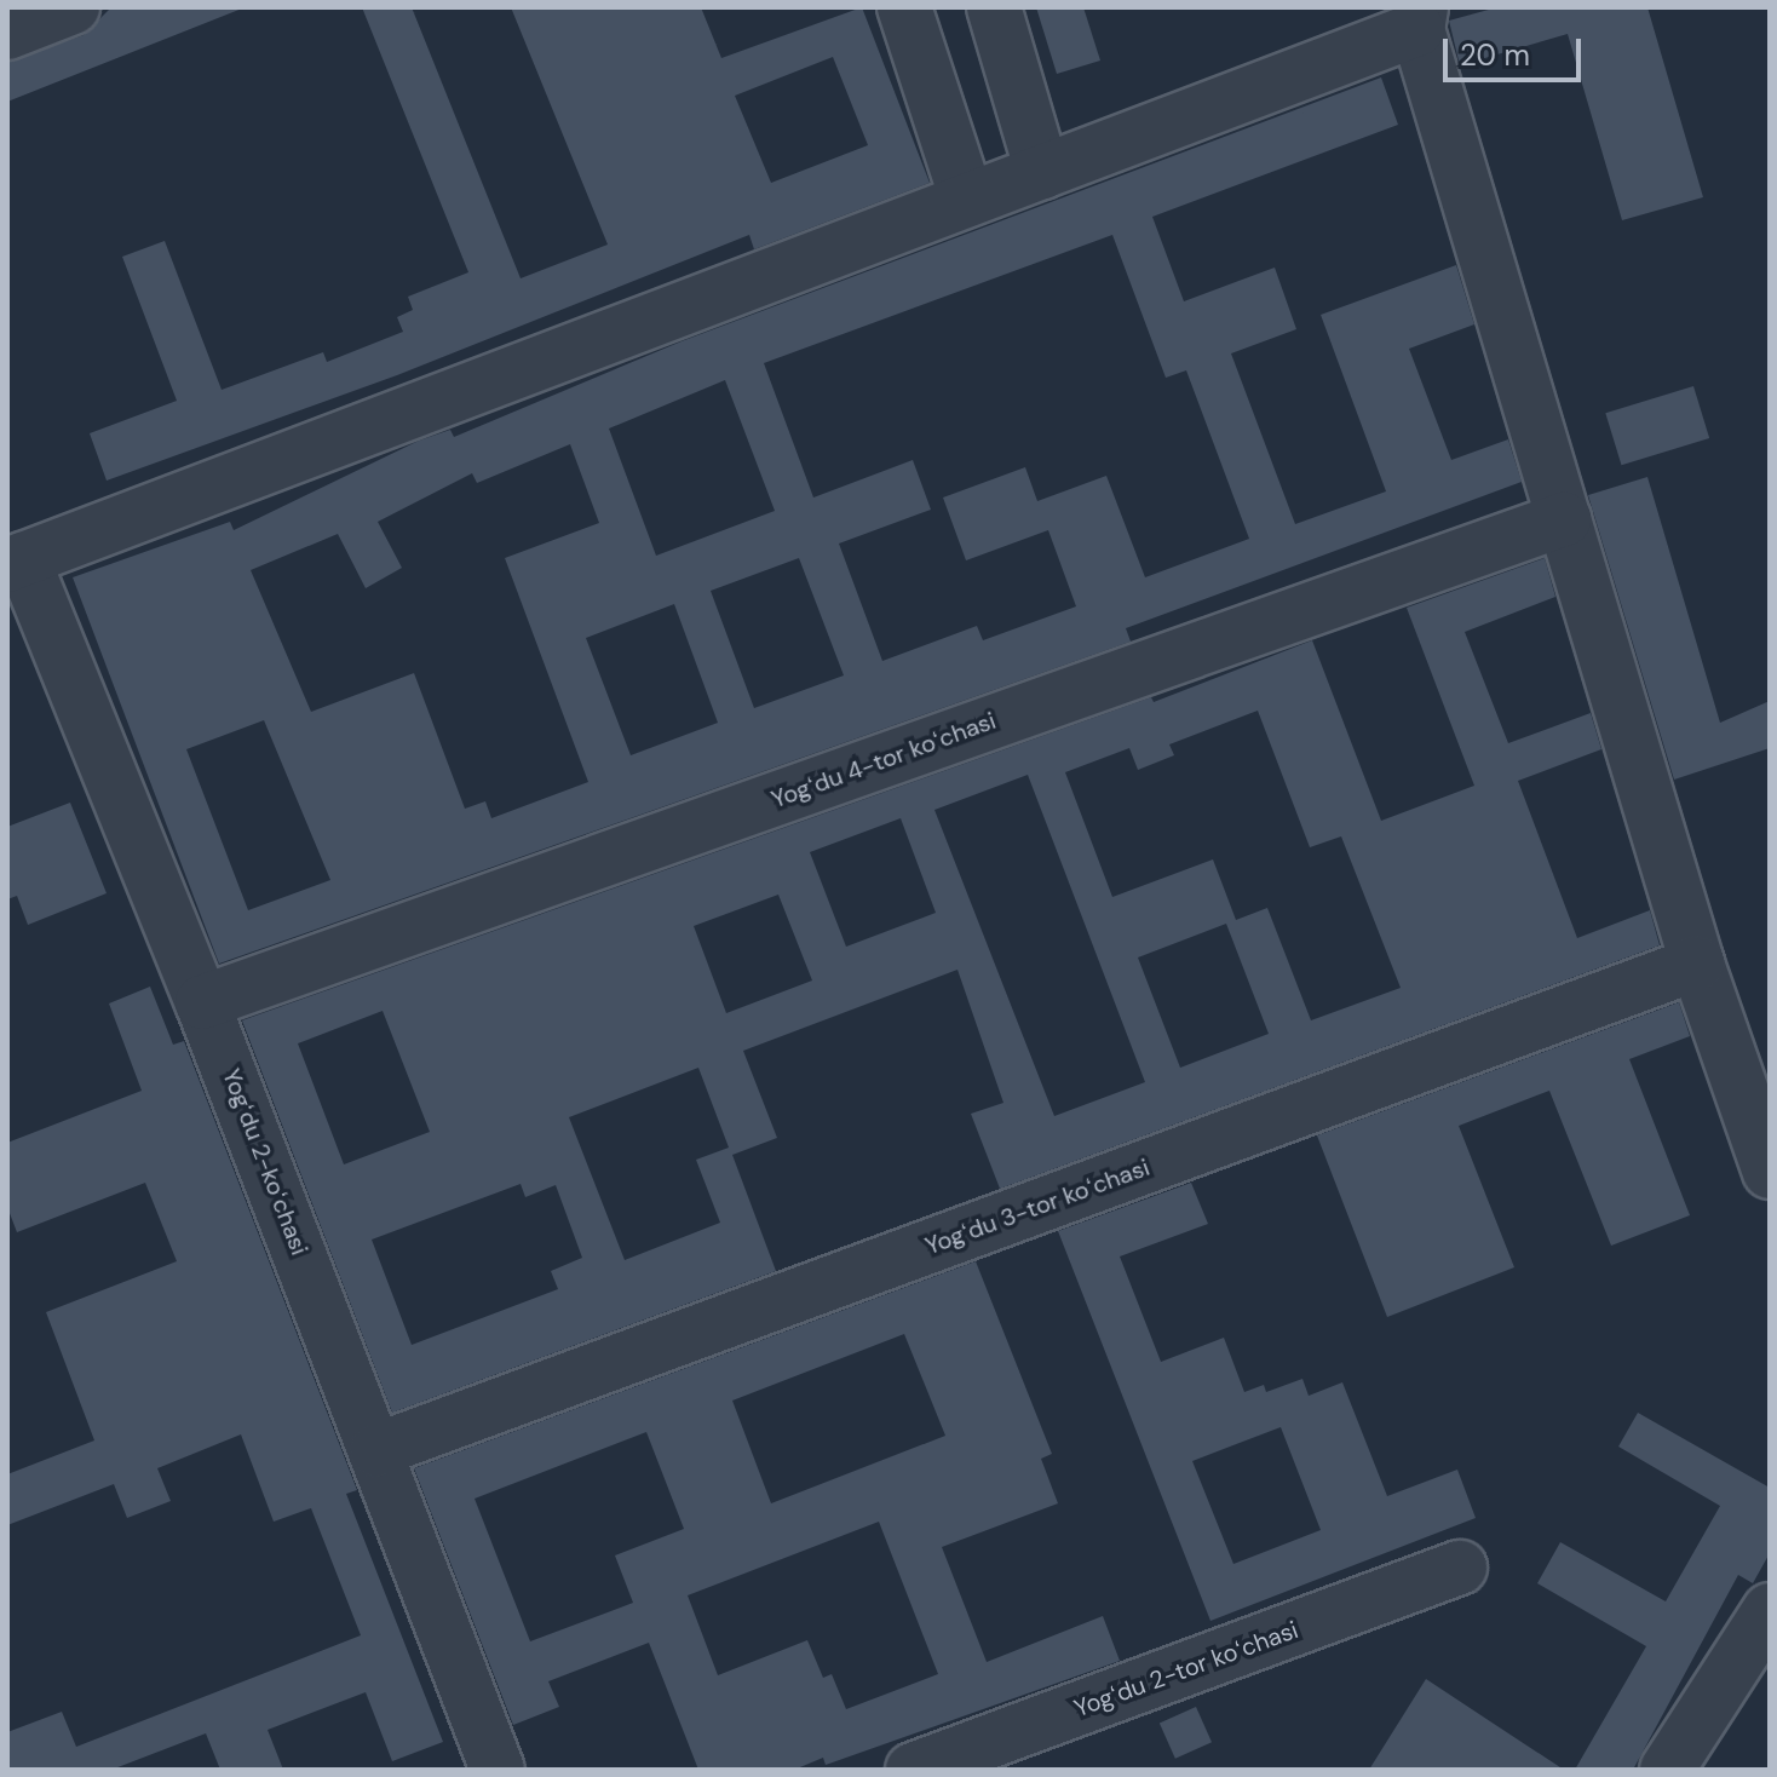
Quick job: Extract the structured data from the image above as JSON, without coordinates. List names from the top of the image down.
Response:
{
  "streets": {
    "street": [
      "Yogʻdu 4-tor koʻchasi",
      "Yogʻdu 2-koʻchasi",
      "Yogʻdu 3-tor koʻchasi",
      "Yogʻdu 2-tor koʻchasi"
    ]
  },
  "crossings": [
    ["Yogʻdu 4-tor koʻchasi", "Yogʻdu 2-koʻchasi"],
    ["Yogʻdu 2-koʻchasi", "Yogʻdu 3-tor koʻchasi"]
  ],
  "scale_bar": "20 m"
}
